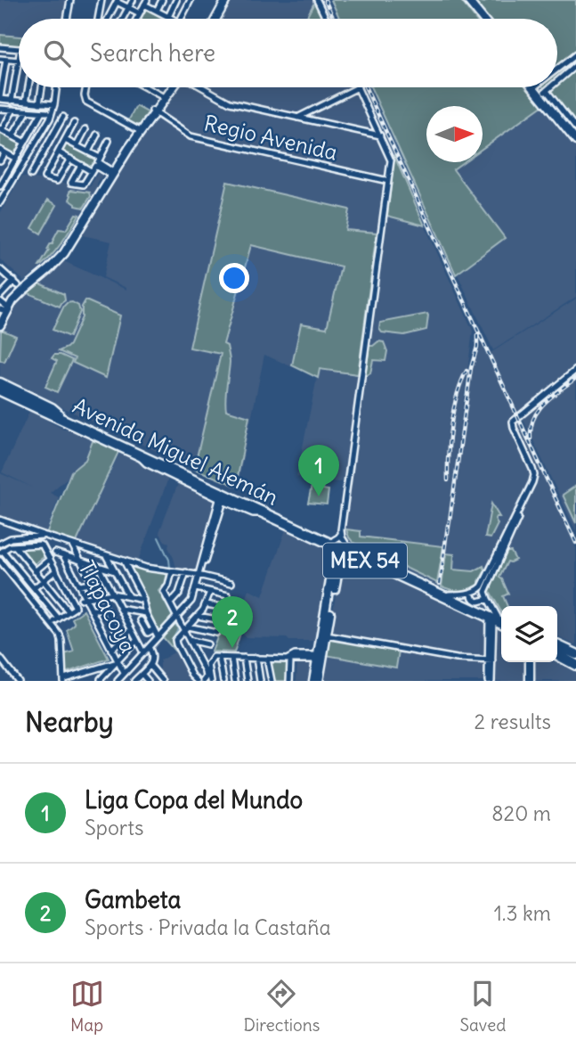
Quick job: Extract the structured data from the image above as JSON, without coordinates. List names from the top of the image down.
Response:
{
  "streets": {
    "highway": ["Avenida Miguel Alemán", "MEX 54"],
    "street": ["Regio Avenida", "Tlapacoya"]
  },
  "north": "right",
  "page": {
    "search": "Search here",
    "pins": ["1", "2"],
    "heading": ["Nearby", "2 results"],
    "list": [
      {
        "mark": "1",
        "name": "Liga Copa del Mundo",
        "note": "Sports",
        "value": "820 m"
      },
      {
        "mark": "2",
        "name": "Gambeta",
        "note": "Sports · Privada la Castaña",
        "value": "1.3 km"
      }
    ],
    "nav": ["Map", "Directions", "Saved"]
  }
}
